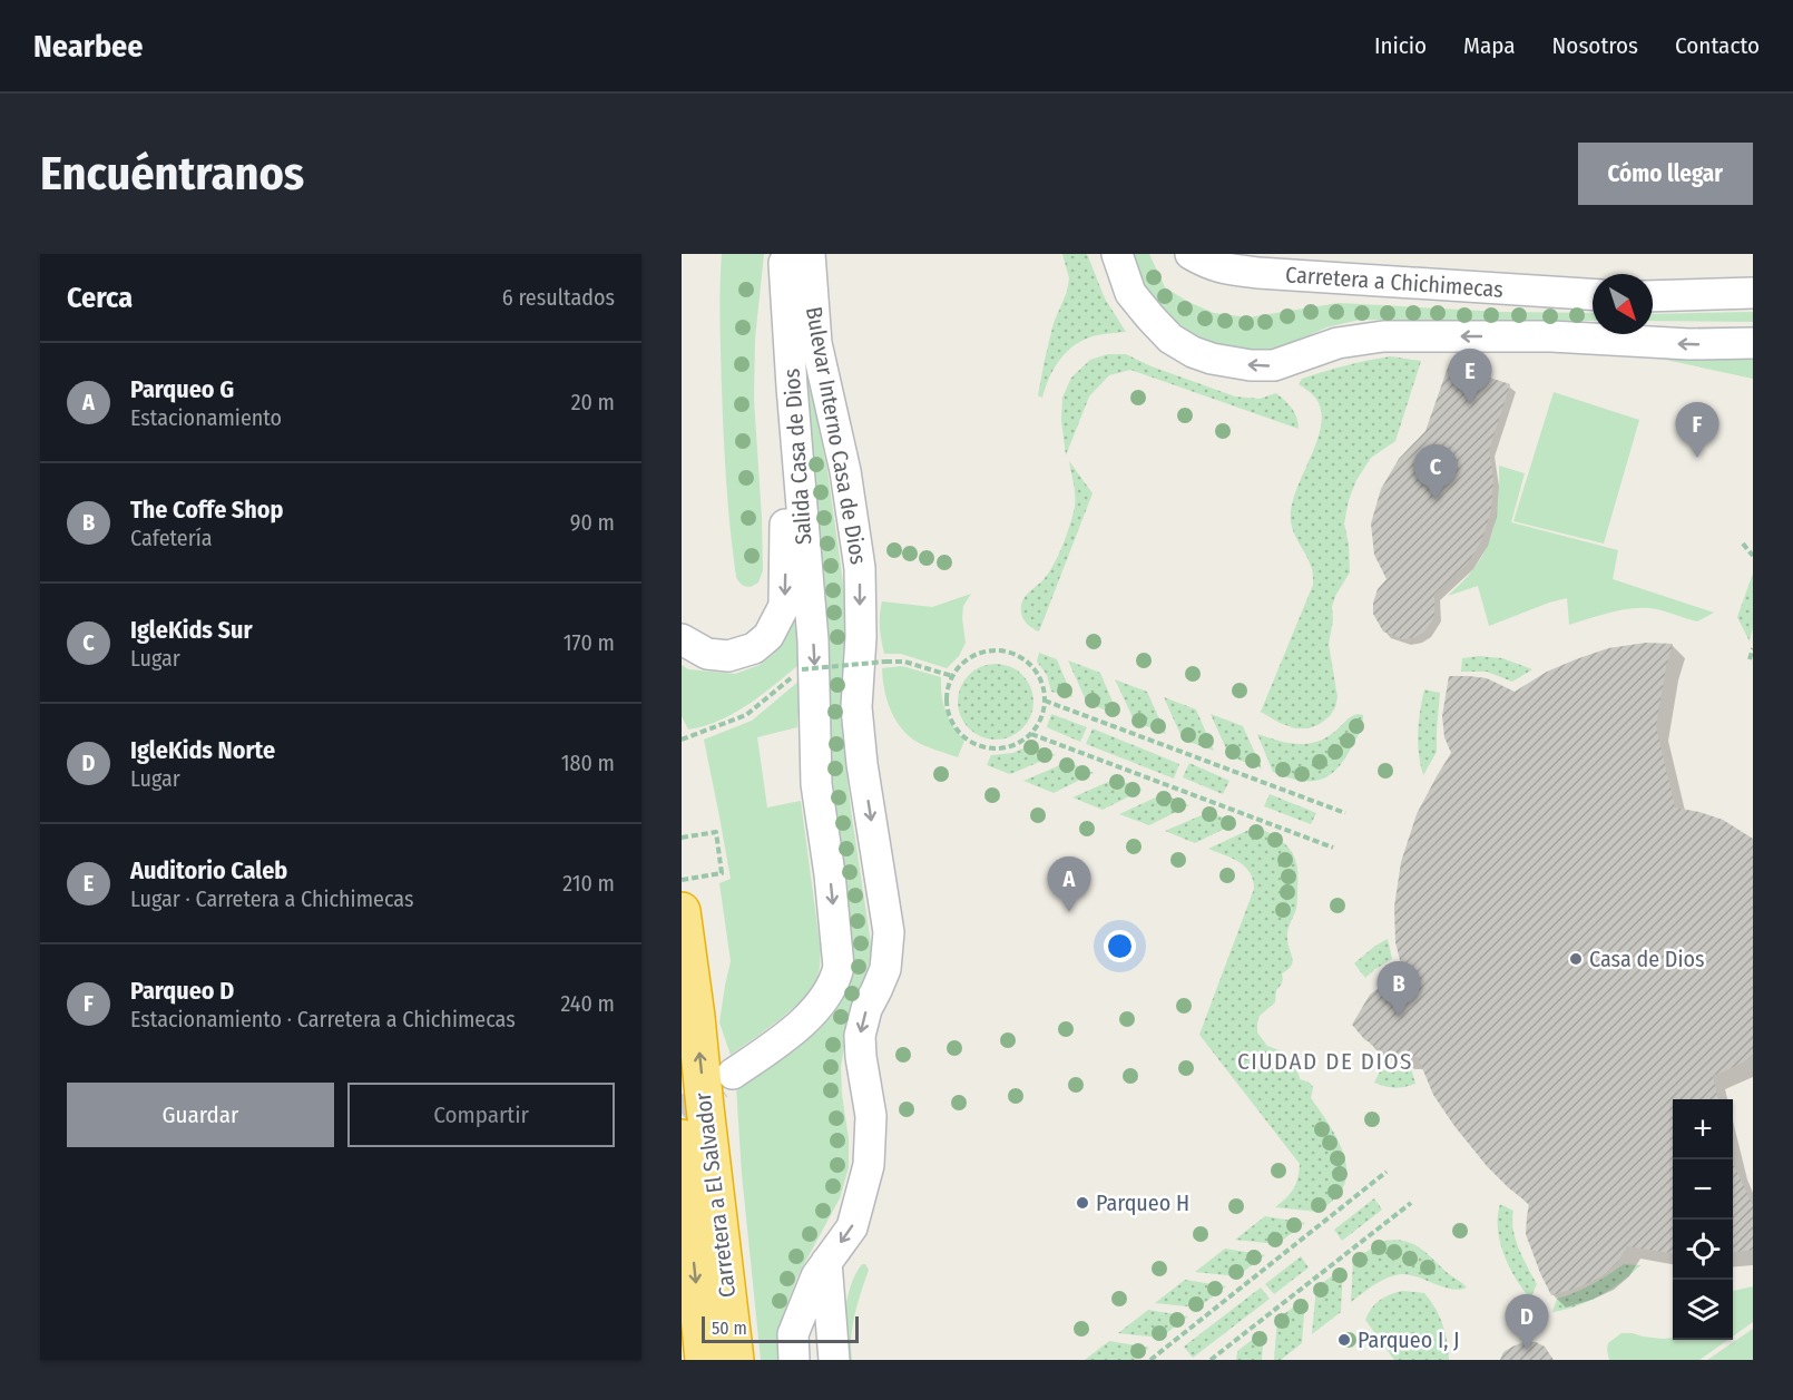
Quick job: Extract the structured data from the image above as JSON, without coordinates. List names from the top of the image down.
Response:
{
  "streets": {
    "highway": ["Carretera a El Salvador"],
    "street": ["Carretera a Chichimecas", "Bulevar Interno Casa de Dios", "Salida Casa de Dios"]
  },
  "crossings": [
    ["Bulevar Interno Casa de Dios", "Salida Casa de Dios"]
  ],
  "one_way": ["Bulevar Interno Casa de Dios", "Salida Casa de Dios"],
  "districts": ["CIUDAD DE DIOS"],
  "places": ["Casa de Dios", "Parqueo H", "Parqueo I, J"],
  "scale_bar": "50 m",
  "north": "bottom right",
  "page": {
    "header": "Nearbee",
    "nav": [
      "Inicio",
      "Mapa",
      "Nosotros",
      "Contacto"
    ],
    "buttons": [
      "Cómo llegar",
      ["Guardar", "Compartir"]
    ],
    "title": "Encuéntranos",
    "heading": ["Cerca", "6 resultados"],
    "list": [
      {
        "mark": "A",
        "name": "Parqueo G",
        "note": "Estacionamiento",
        "value": "20 m"
      },
      {
        "mark": "B",
        "name": "The Coffe Shop",
        "note": "Cafetería",
        "value": "90 m"
      },
      {
        "mark": "C",
        "name": "IgleKids Sur",
        "note": "Lugar",
        "value": "170 m"
      },
      {
        "mark": "D",
        "name": "IgleKids Norte",
        "note": "Lugar",
        "value": "180 m"
      },
      {
        "mark": "E",
        "name": "Auditorio Caleb",
        "note": "Lugar · Carretera a Chichimecas",
        "value": "210 m"
      },
      {
        "mark": "F",
        "name": "Parqueo D",
        "note": "Estacionamiento · Carretera a Chichimecas",
        "value": "240 m"
      }
    ],
    "pins": [
      "E",
      "F",
      "C",
      "A",
      "B",
      "D"
    ],
    "map_buttons": ["+", "−"],
    "scale": "50 m"
  }
}
